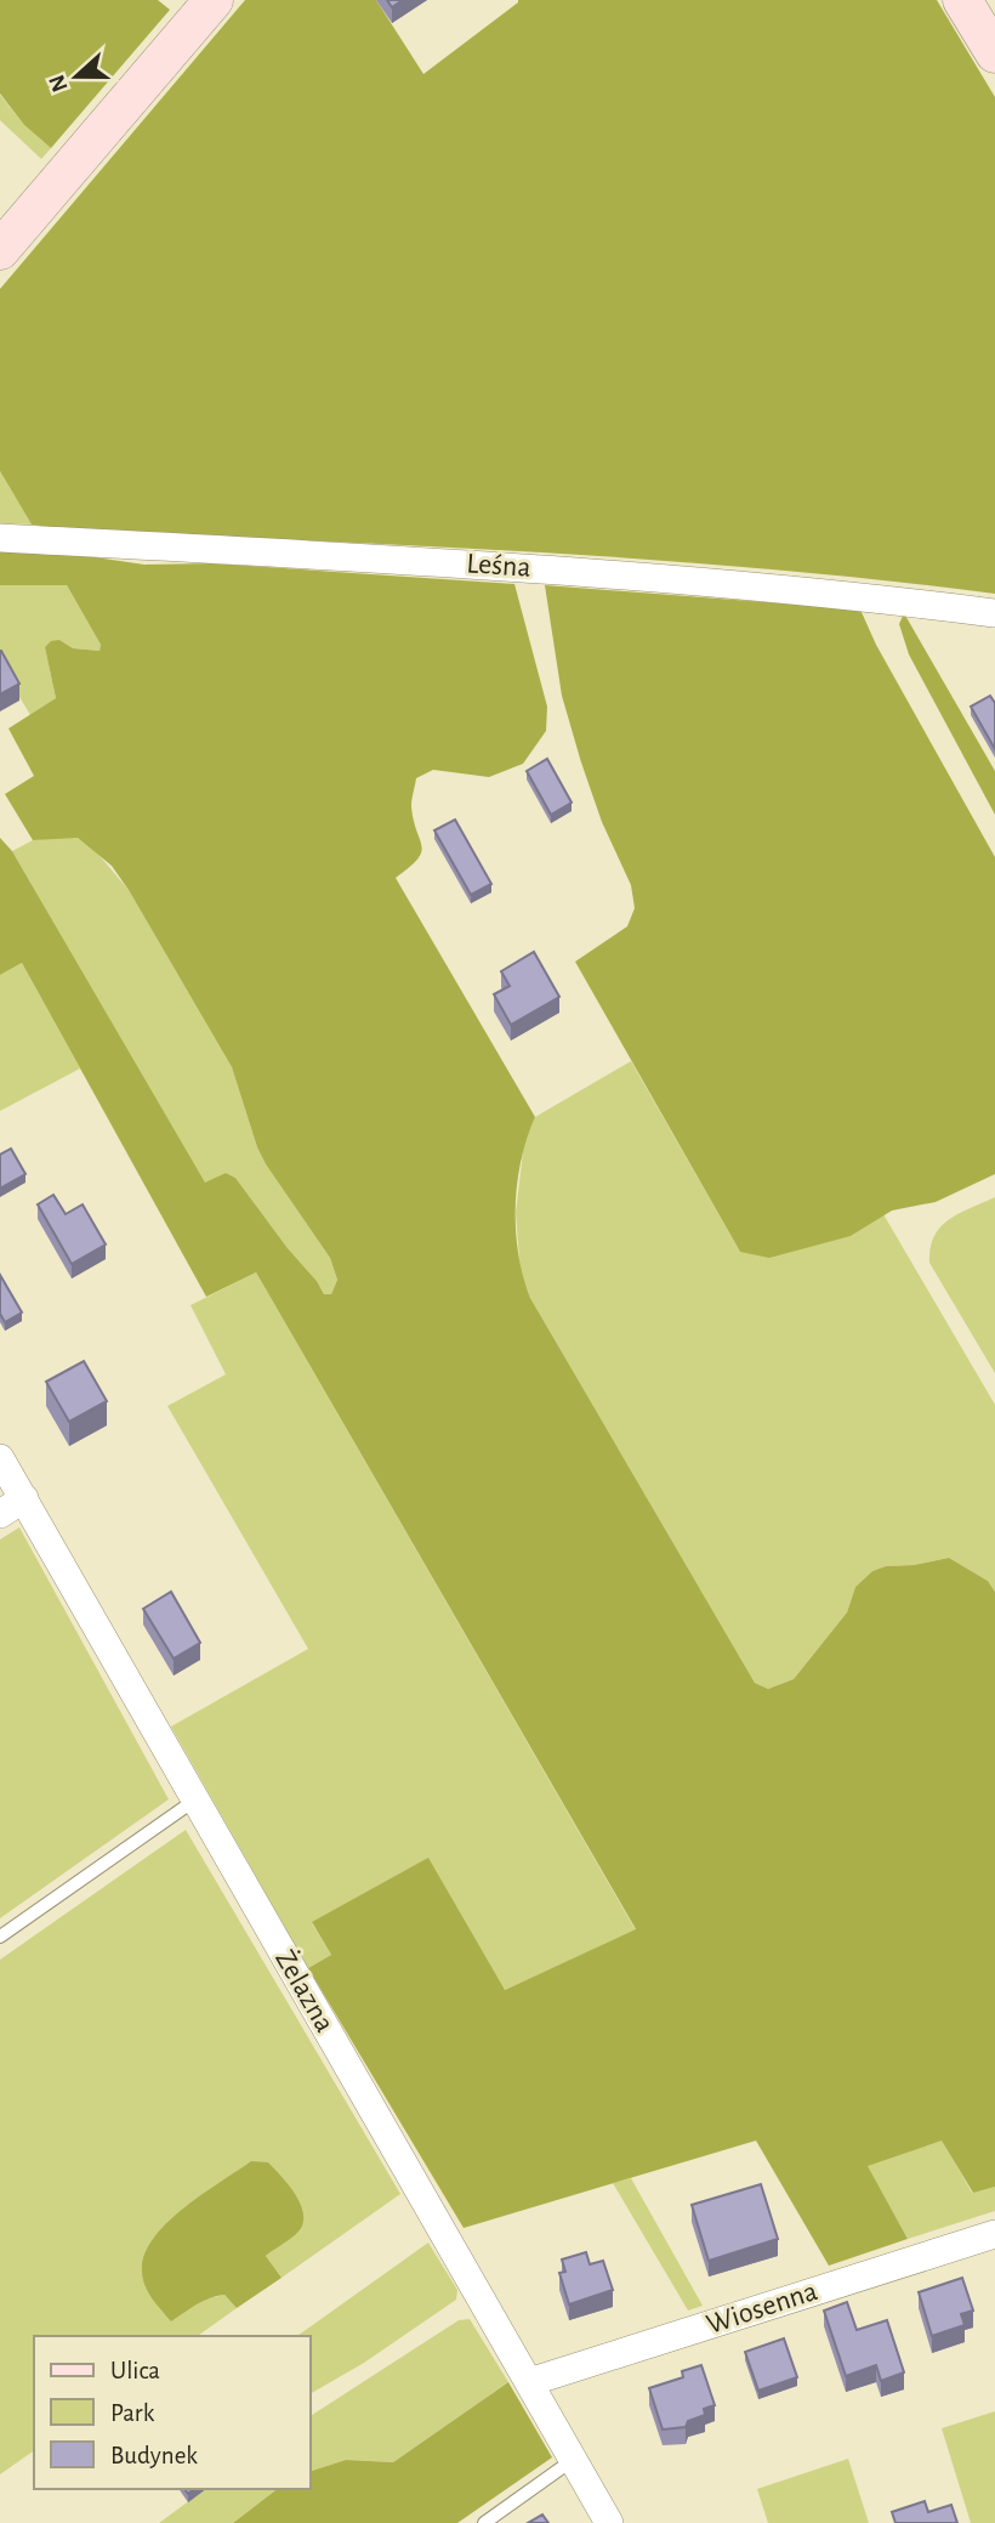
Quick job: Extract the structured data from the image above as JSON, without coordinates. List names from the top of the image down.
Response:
{
  "streets": {
    "street": ["Leśna", "Żelazna", "Wiosenna"]
  },
  "crossings": [
    ["Żelazna", "Wiosenna"]
  ],
  "legend": ["Ulica", "Park", "Budynek"],
  "north": "left"
}
